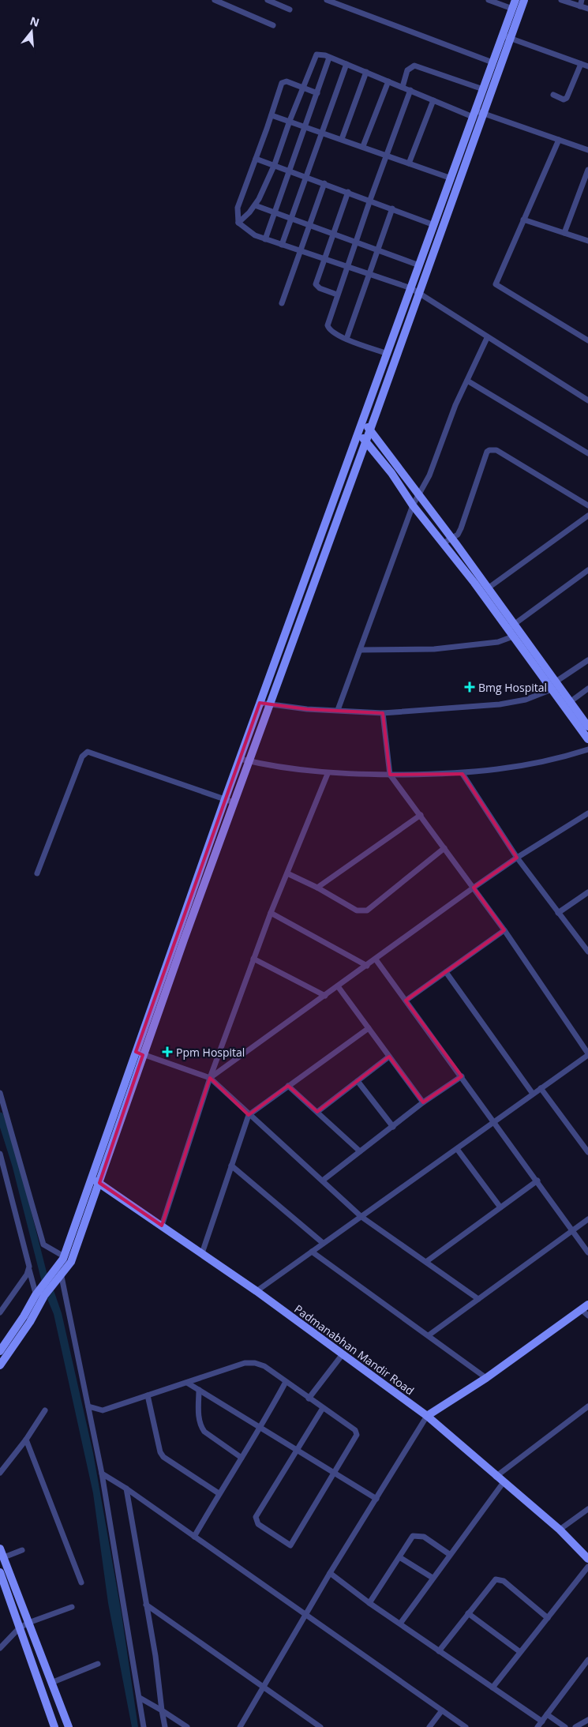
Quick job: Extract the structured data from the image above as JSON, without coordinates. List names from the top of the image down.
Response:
{
  "streets": {
    "main road": ["Padmanabhan Mandir Road"]
  },
  "places": {
    "health": ["Bmg Hospital", "Ppm Hospital"]
  },
  "north": "top"
}
